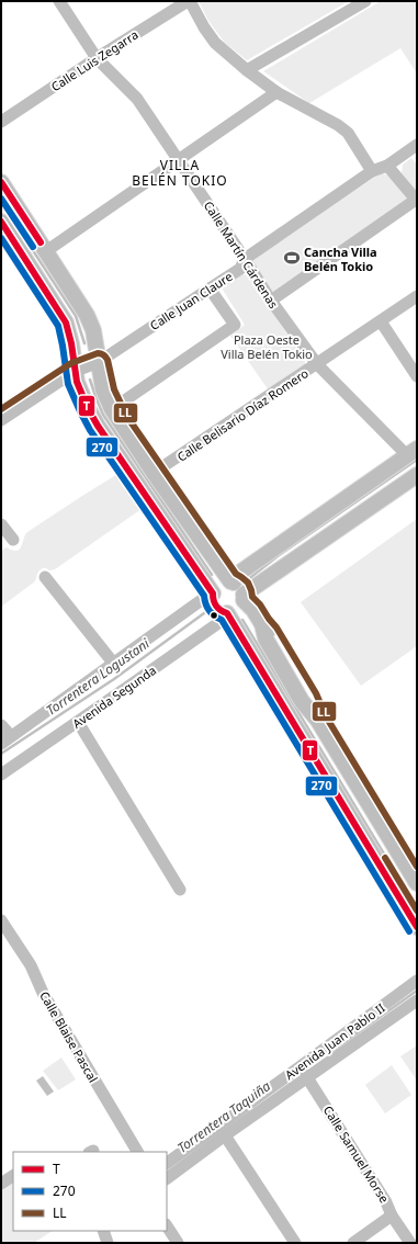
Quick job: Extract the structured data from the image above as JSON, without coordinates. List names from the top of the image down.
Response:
{
  "streets": {
    "street": [
      "Calle Luis Zegarra",
      "Calle Martín Cárdenas",
      "Calle Juan Claure",
      "Calle Belisario Díaz Romero",
      "Avenida Segunda",
      "Calle Blaise Pascal",
      "Avenida Juan Pablo II",
      "Calle Samuel Morse"
    ]
  },
  "crossings": [
    ["Calle Luis Zegarra", "Calle Martín Cárdenas"],
    ["Calle Martín Cárdenas", "Calle Juan Claure"],
    ["Calle Martín Cárdenas", "Calle Belisario Díaz Romero"],
    ["Avenida Juan Pablo II", "Calle Samuel Morse"]
  ],
  "districts": ["VILLA BELÉN TOKIO"],
  "water": ["Torrentera Logustani", "Torrentera Taquiña"],
  "parks": ["Plaza Oeste Villa Belén Tokio"],
  "places": {
    "sports": ["Cancha Villa Belén Tokio"]
  },
  "lines": ["transit line T", "transit line 270", "transit line LL"],
  "legend": ["T", "270", "LL"]
}
